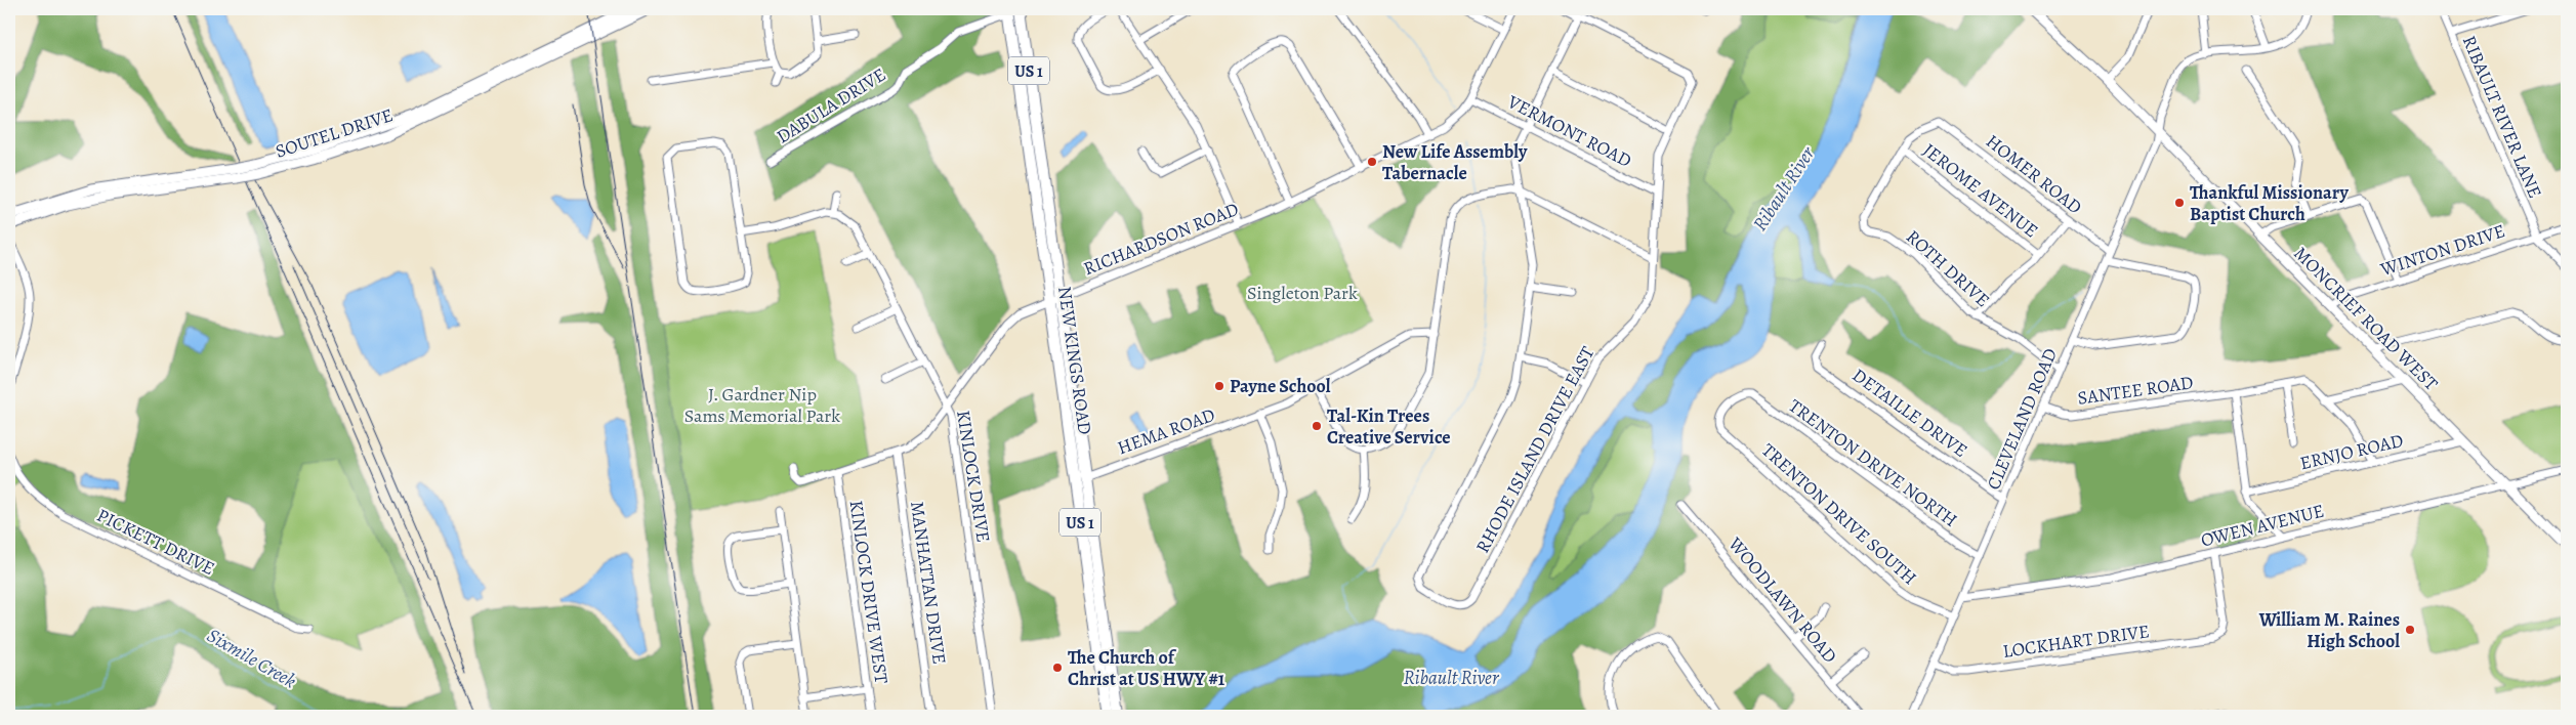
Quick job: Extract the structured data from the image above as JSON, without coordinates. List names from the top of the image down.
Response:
{
  "streets": {
    "highway": ["US 1", "NEW KINGS ROAD"],
    "main road": ["SOUTEL DRIVE", "MONCRIEF ROAD WEST"],
    "street": [
      "DABULA DRIVE",
      "RIBAULT RIVER LANE",
      "VERMONT ROAD",
      "HOMER ROAD",
      "JEROME AVENUE",
      "RICHARDSON ROAD",
      "WINTON DRIVE",
      "ROTH DRIVE",
      "SANTEE ROAD",
      "DETAILLE DRIVE",
      "CLEVELAND ROAD",
      "HEMA ROAD",
      "RHODE ISLAND DRIVE EAST",
      "ERNJO ROAD",
      "TRENTON DRIVE NORTH",
      "KINLOCK DRIVE",
      "TRENTON DRIVE SOUTH",
      "OWEN AVENUE",
      "PICKETT DRIVE",
      "MANHATTAN DRIVE",
      "KINLOCK DRIVE WEST",
      "WOODLAWN ROAD",
      "LOCKHART DRIVE"
    ]
  },
  "crossings": [
    ["DABULA DRIVE", "NEW KINGS ROAD"],
    ["RIBAULT RIVER LANE", "WINTON DRIVE"],
    ["VERMONT ROAD", "RICHARDSON ROAD"],
    ["VERMONT ROAD", "RHODE ISLAND DRIVE EAST"],
    ["HOMER ROAD", "JEROME AVENUE"],
    ["HOMER ROAD", "ROTH DRIVE"],
    ["HOMER ROAD", "CLEVELAND ROAD"],
    ["JEROME AVENUE", "ROTH DRIVE"],
    ["RICHARDSON ROAD", "NEW KINGS ROAD"],
    ["RICHARDSON ROAD", "KINLOCK DRIVE"],
    ["RICHARDSON ROAD", "MANHATTAN DRIVE"],
    ["RICHARDSON ROAD", "KINLOCK DRIVE WEST"],
    ["WINTON DRIVE", "MONCRIEF ROAD WEST"],
    ["ROTH DRIVE", "CLEVELAND ROAD"],
    ["MONCRIEF ROAD WEST", "CLEVELAND ROAD"],
    ["MONCRIEF ROAD WEST", "ERNJO ROAD"],
    ["MONCRIEF ROAD WEST", "OWEN AVENUE"],
    ["NEW KINGS ROAD", "HEMA ROAD"],
    ["SANTEE ROAD", "CLEVELAND ROAD"],
    ["DETAILLE DRIVE", "CLEVELAND ROAD"],
    ["CLEVELAND ROAD", "TRENTON DRIVE NORTH"],
    ["CLEVELAND ROAD", "TRENTON DRIVE SOUTH"],
    ["CLEVELAND ROAD", "OWEN AVENUE"],
    ["CLEVELAND ROAD", "LOCKHART DRIVE"],
    ["TRENTON DRIVE NORTH", "TRENTON DRIVE SOUTH"],
    ["OWEN AVENUE", "LOCKHART DRIVE"]
  ],
  "water": ["Ribault River", "Sixmile Creek"],
  "parks": ["Singleton Park", "J. Gardner Nip Sams Memorial Park"],
  "places": [
    "New Life Assembly Tabernacle",
    "Thankful Missionary Baptist Church",
    "Payne School",
    "Tal-Kin Trees Creative Service",
    "William M. Raines High School",
    "The Church of Christ at US HWY #1"
  ]
}
